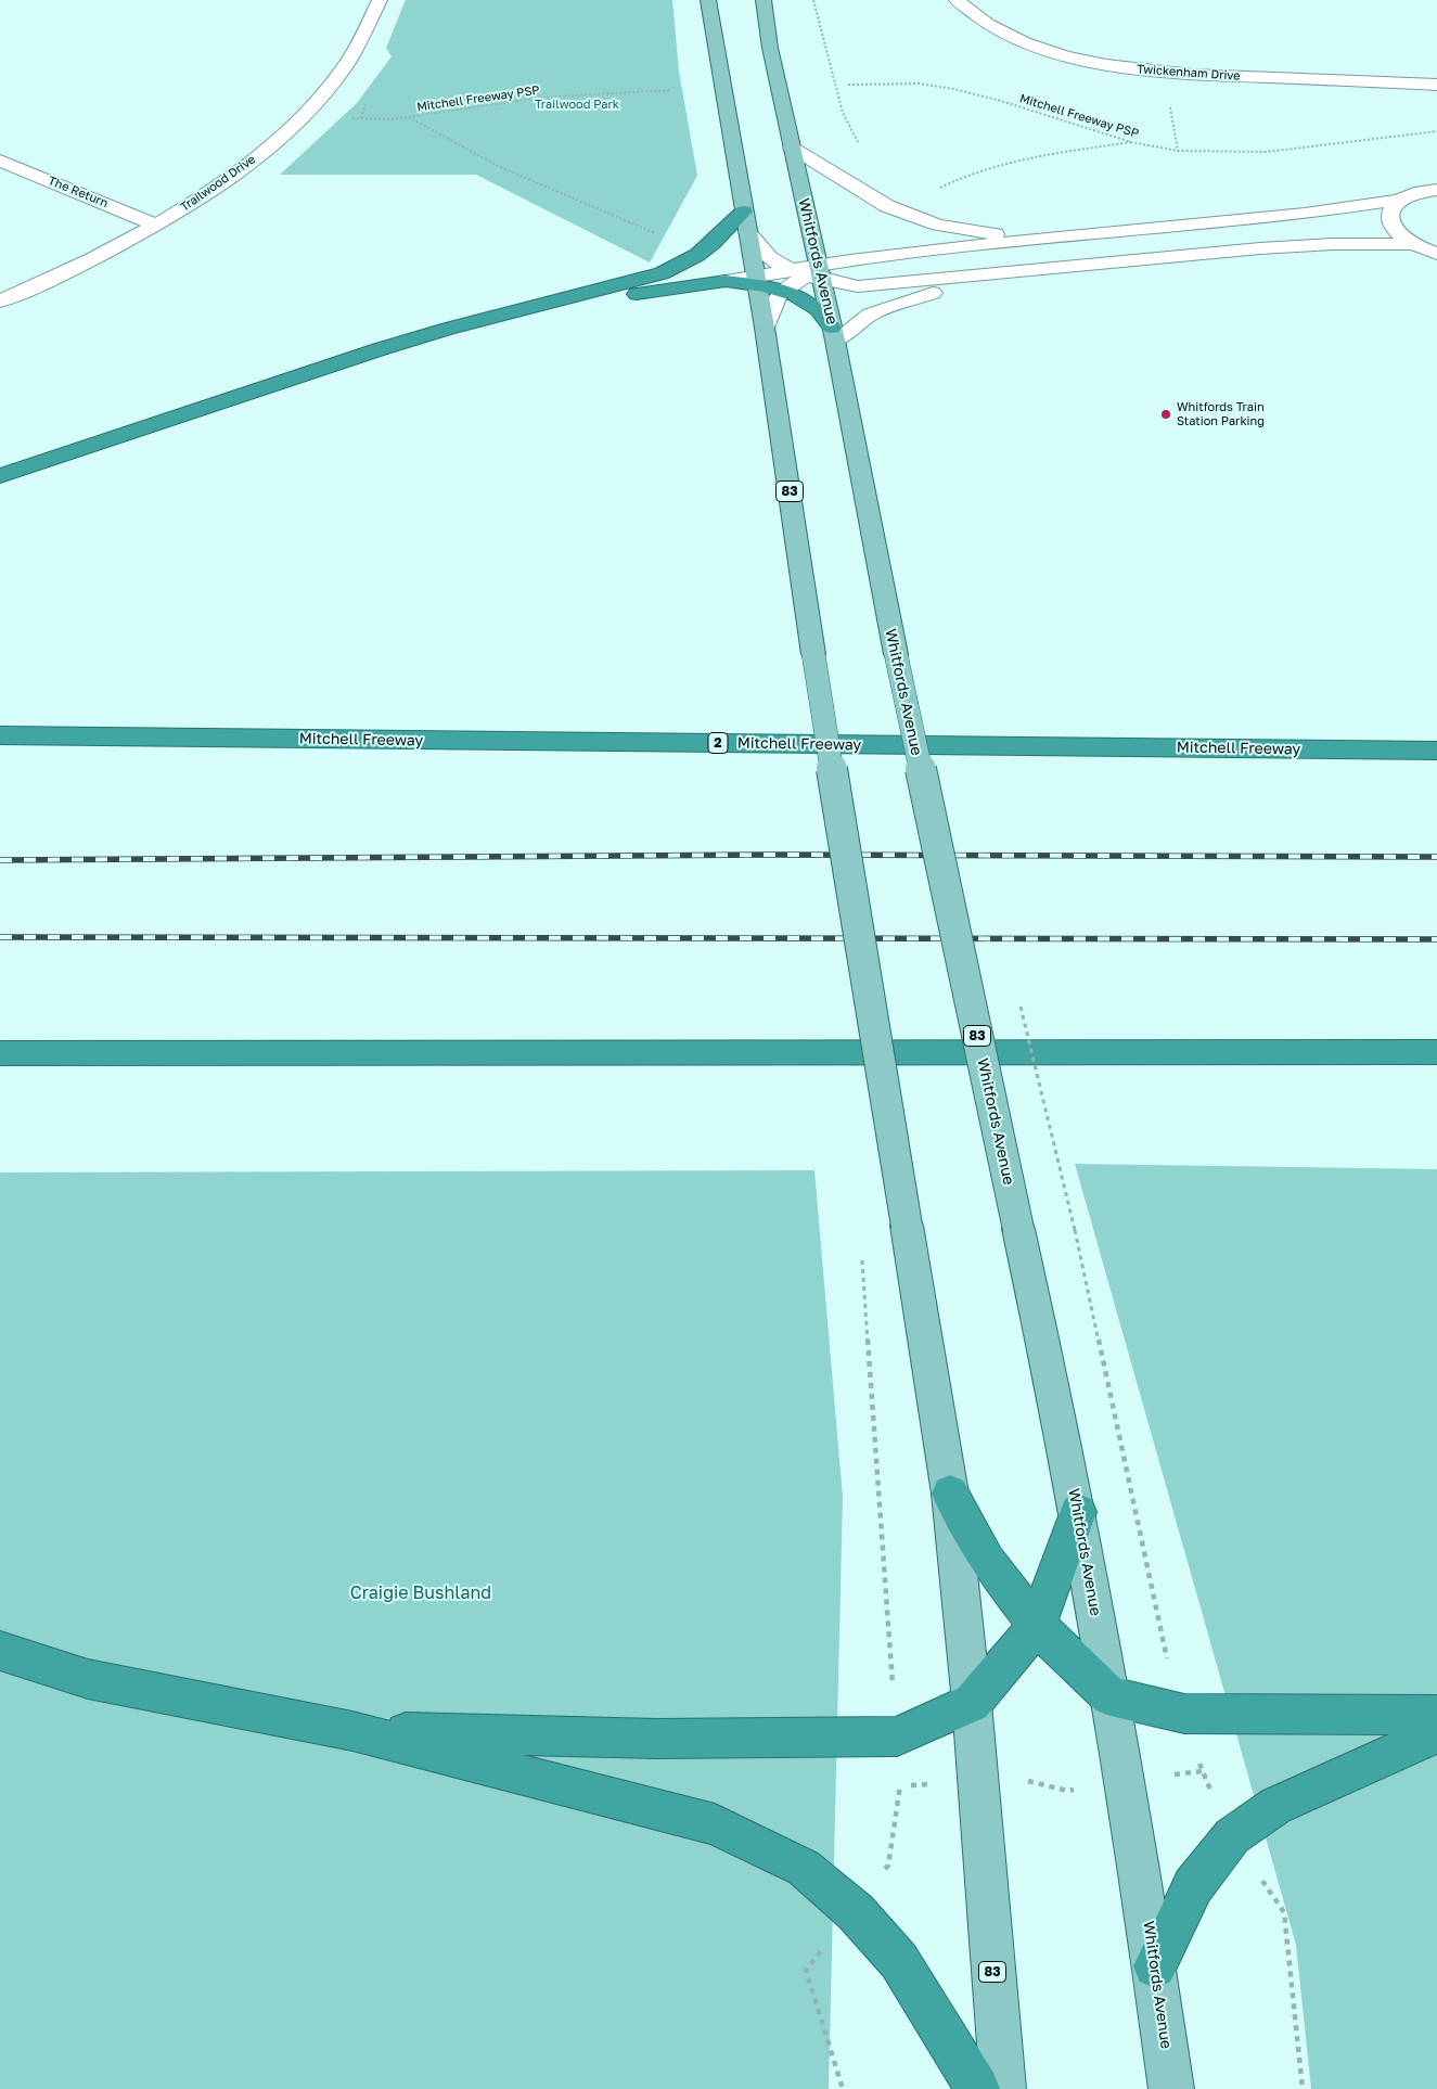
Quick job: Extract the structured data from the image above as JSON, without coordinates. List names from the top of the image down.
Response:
{
  "streets": {
    "highway": ["Mitchell Freeway", "2"],
    "main road": ["Whitfords Avenue", "83"],
    "street": ["Twickenham Drive", "Trailwood Drive", "The Return"],
    "path": ["Mitchell Freeway PSP"]
  },
  "crossings": [
    ["Trailwood Drive", "The Return"]
  ],
  "parks": ["Trailwood Park", "Craigie Bushland"],
  "places": ["Whitfords Train Station Parking"]
}
